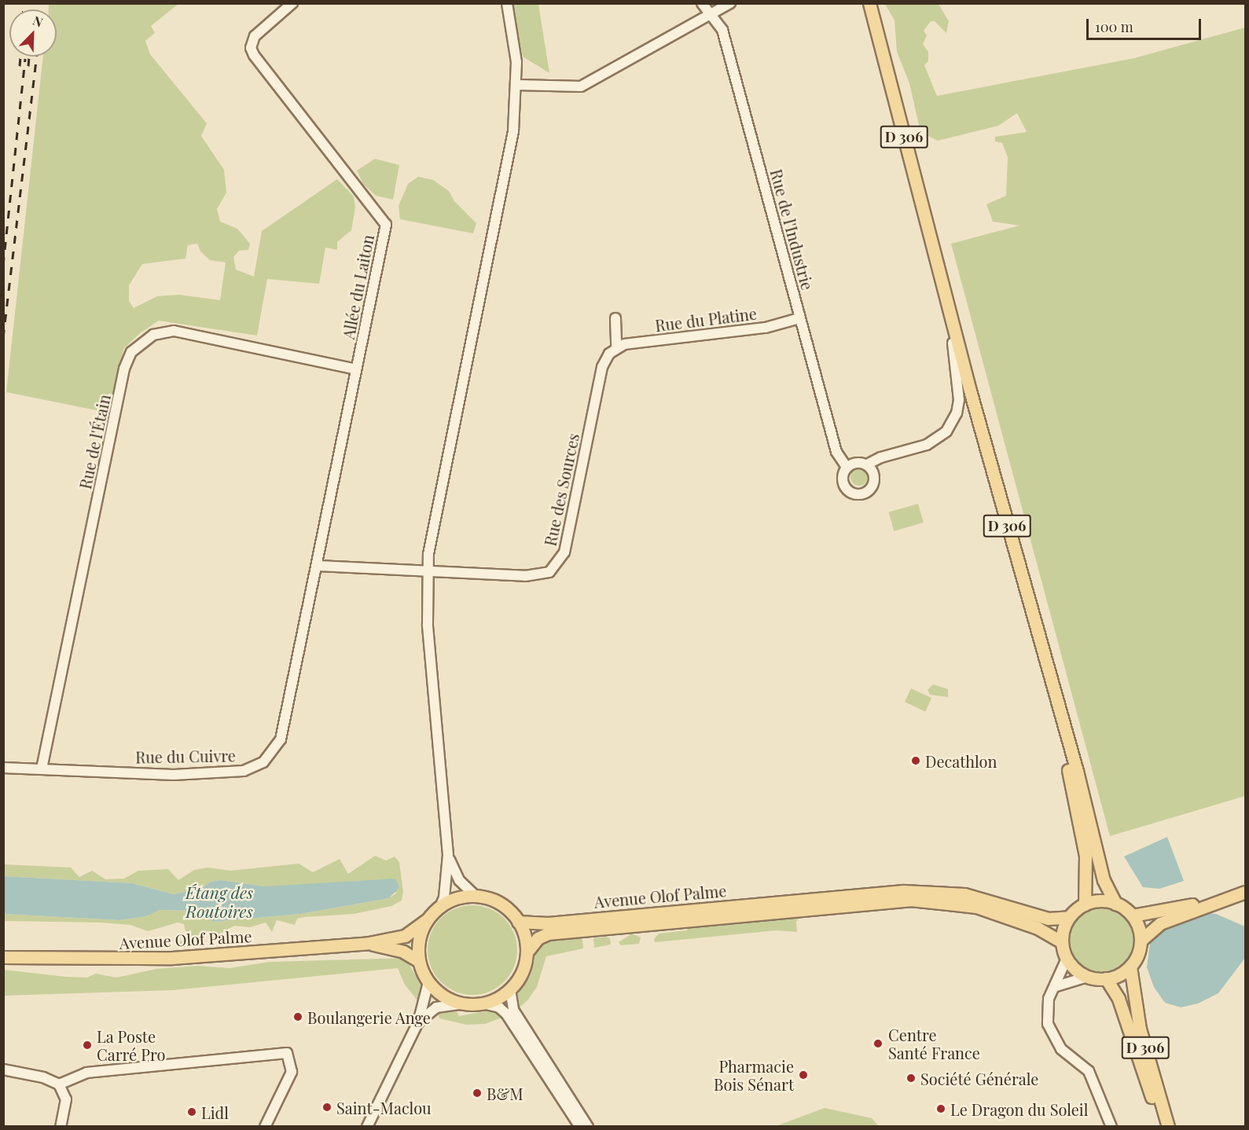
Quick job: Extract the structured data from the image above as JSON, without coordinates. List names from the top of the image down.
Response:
{
  "streets": {
    "main road": ["D 306", "Avenue Olof Palme"],
    "street": [
      "Rue de l'Industrie",
      "Allée du Laiton",
      "Rue du Platine",
      "Rue de l'Étain",
      "Rue des Sources",
      "Rue du Cuivre"
    ]
  },
  "crossings": [
    ["Rue de l'Industrie", "Rue du Platine"],
    ["Allée du Laiton", "Rue de l'Étain"],
    ["Allée du Laiton", "Rue des Sources"],
    ["Allée du Laiton", "Rue du Cuivre"],
    ["Rue du Platine", "Rue des Sources"],
    ["Rue de l'Étain", "Rue du Cuivre"],
    ["Rue des Sources", "Rue du Cuivre"]
  ],
  "water": ["Étang des Routoires"],
  "places": [
    "Decathlon",
    "Boulangerie Ange",
    "Centre Santé France",
    "La Poste Carré Pro",
    "Pharmacie Bois Sénart",
    "Société Générale",
    "B&M",
    "Saint-Maclou",
    "Le Dragon du Soleil",
    "Lidl"
  ],
  "scale_bar": "100 m",
  "north": "top right"
}
